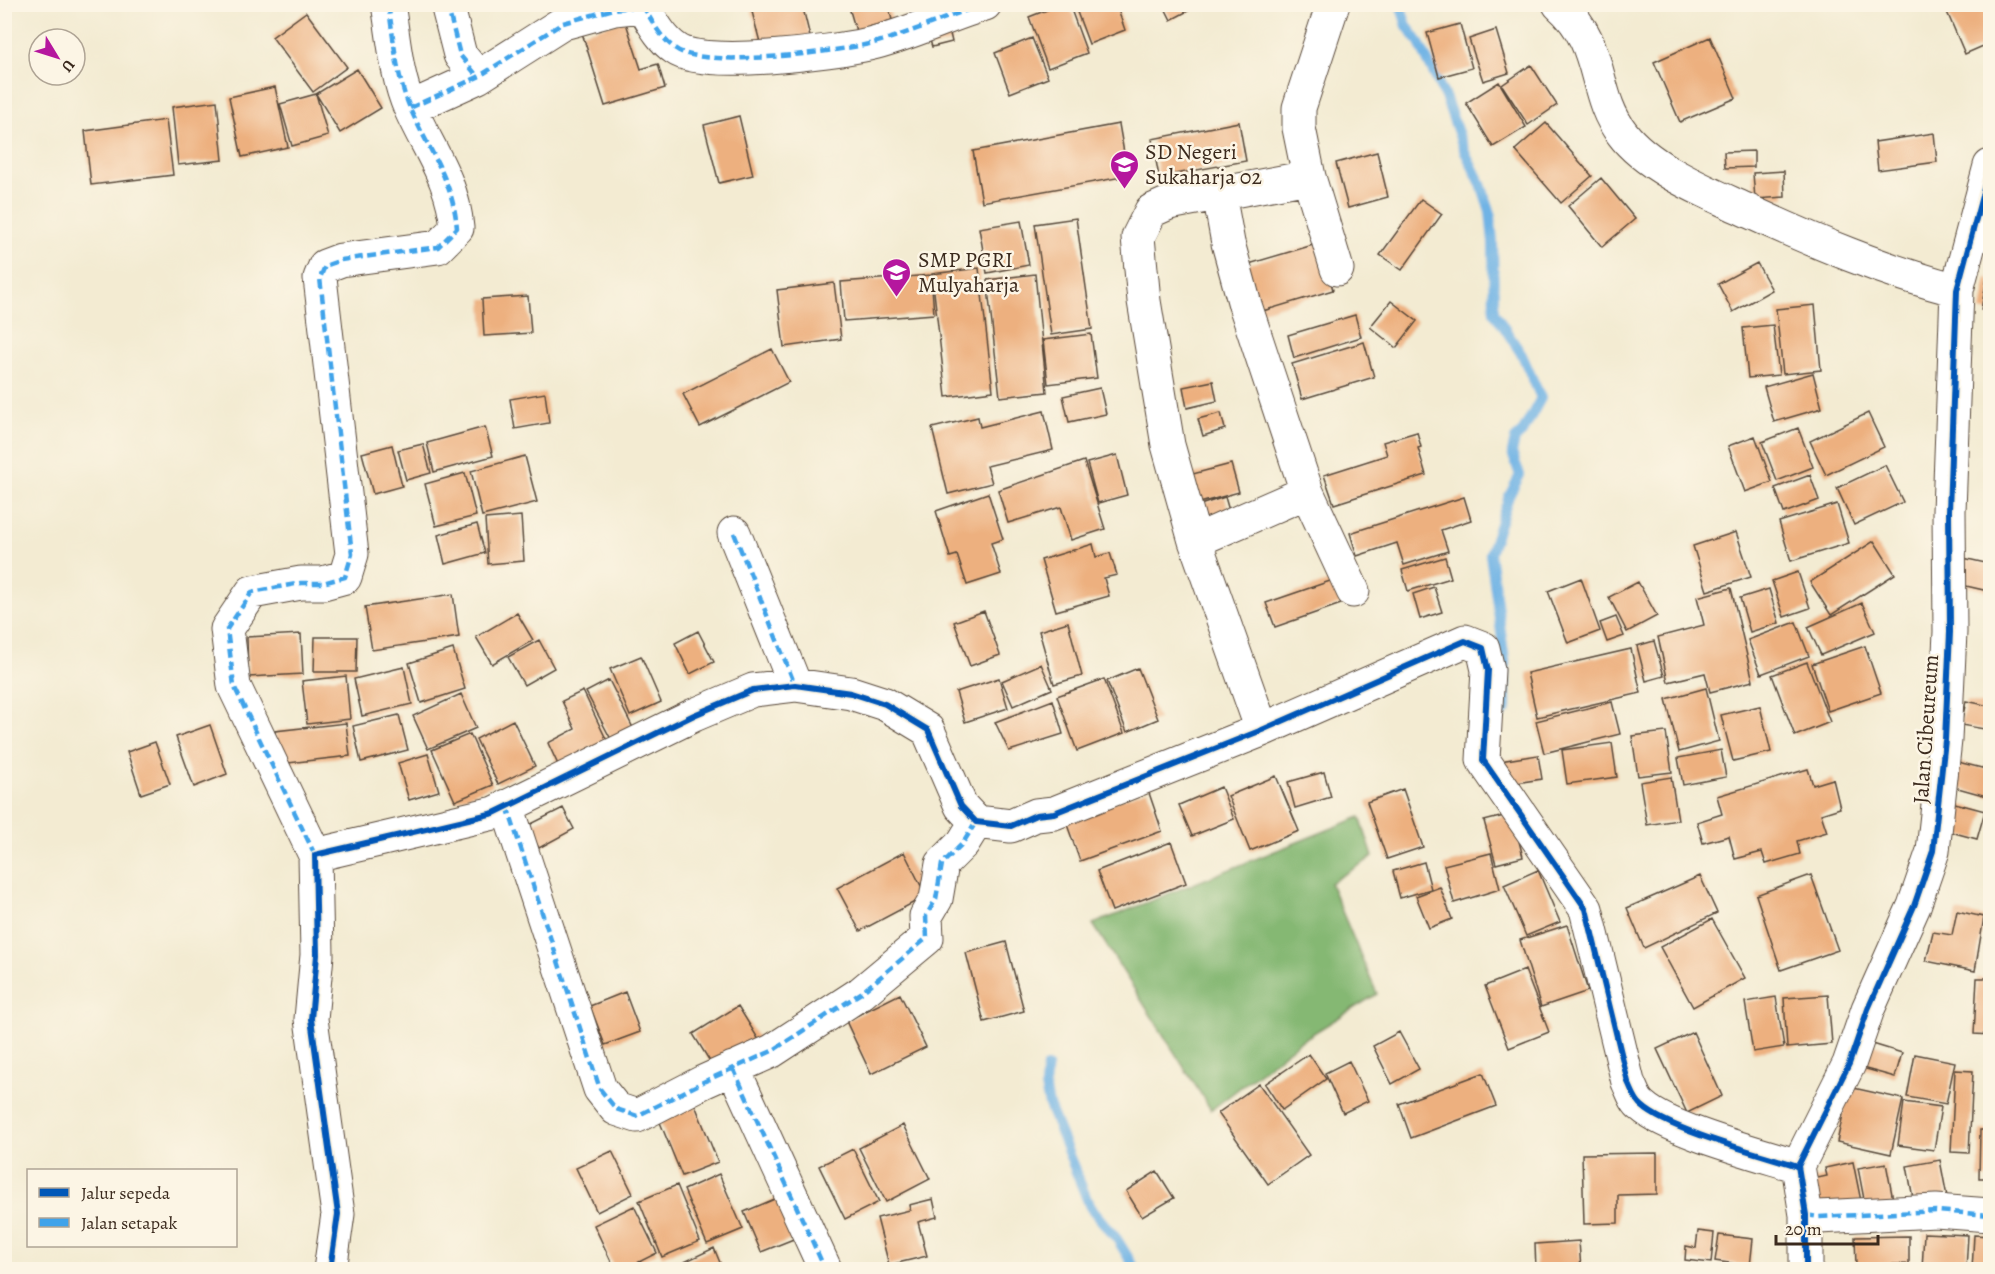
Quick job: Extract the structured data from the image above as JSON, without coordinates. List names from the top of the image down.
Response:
{
  "streets": {
    "street": ["Jalan Cibeureum"]
  },
  "places": {
    "school or university": ["SD Negeri Sukaharja 02", "SMP PGRI Mulyaharja"]
  },
  "legend": ["Jalur sepeda", "Jalan setapak"],
  "scale_bar": "20 m",
  "north": "bottom right"
}
